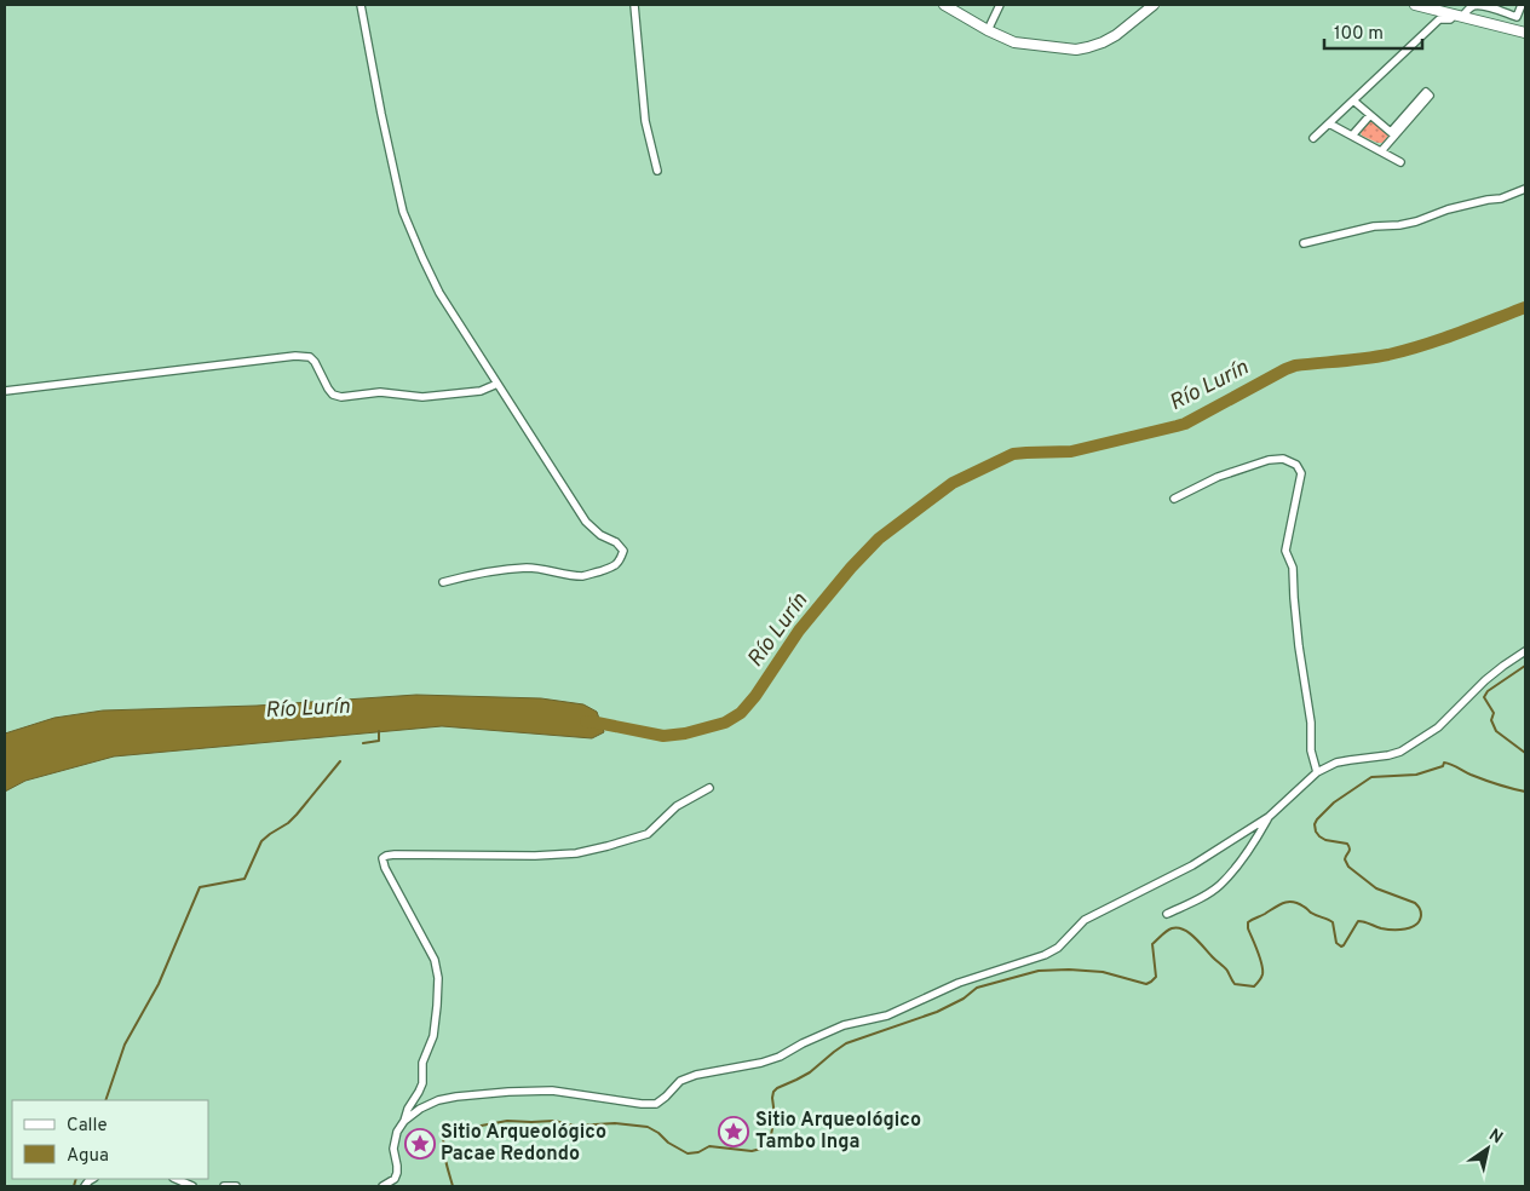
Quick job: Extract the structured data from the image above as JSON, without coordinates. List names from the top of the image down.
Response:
{
  "water": ["Río Lurín"],
  "places": {
    "place": ["Sitio Arqueológico Tambo Inga", "Sitio Arqueológico Pacae Redondo"]
  },
  "legend": ["Calle", "Agua"],
  "scale_bar": "100 m",
  "north": "top right"
}
